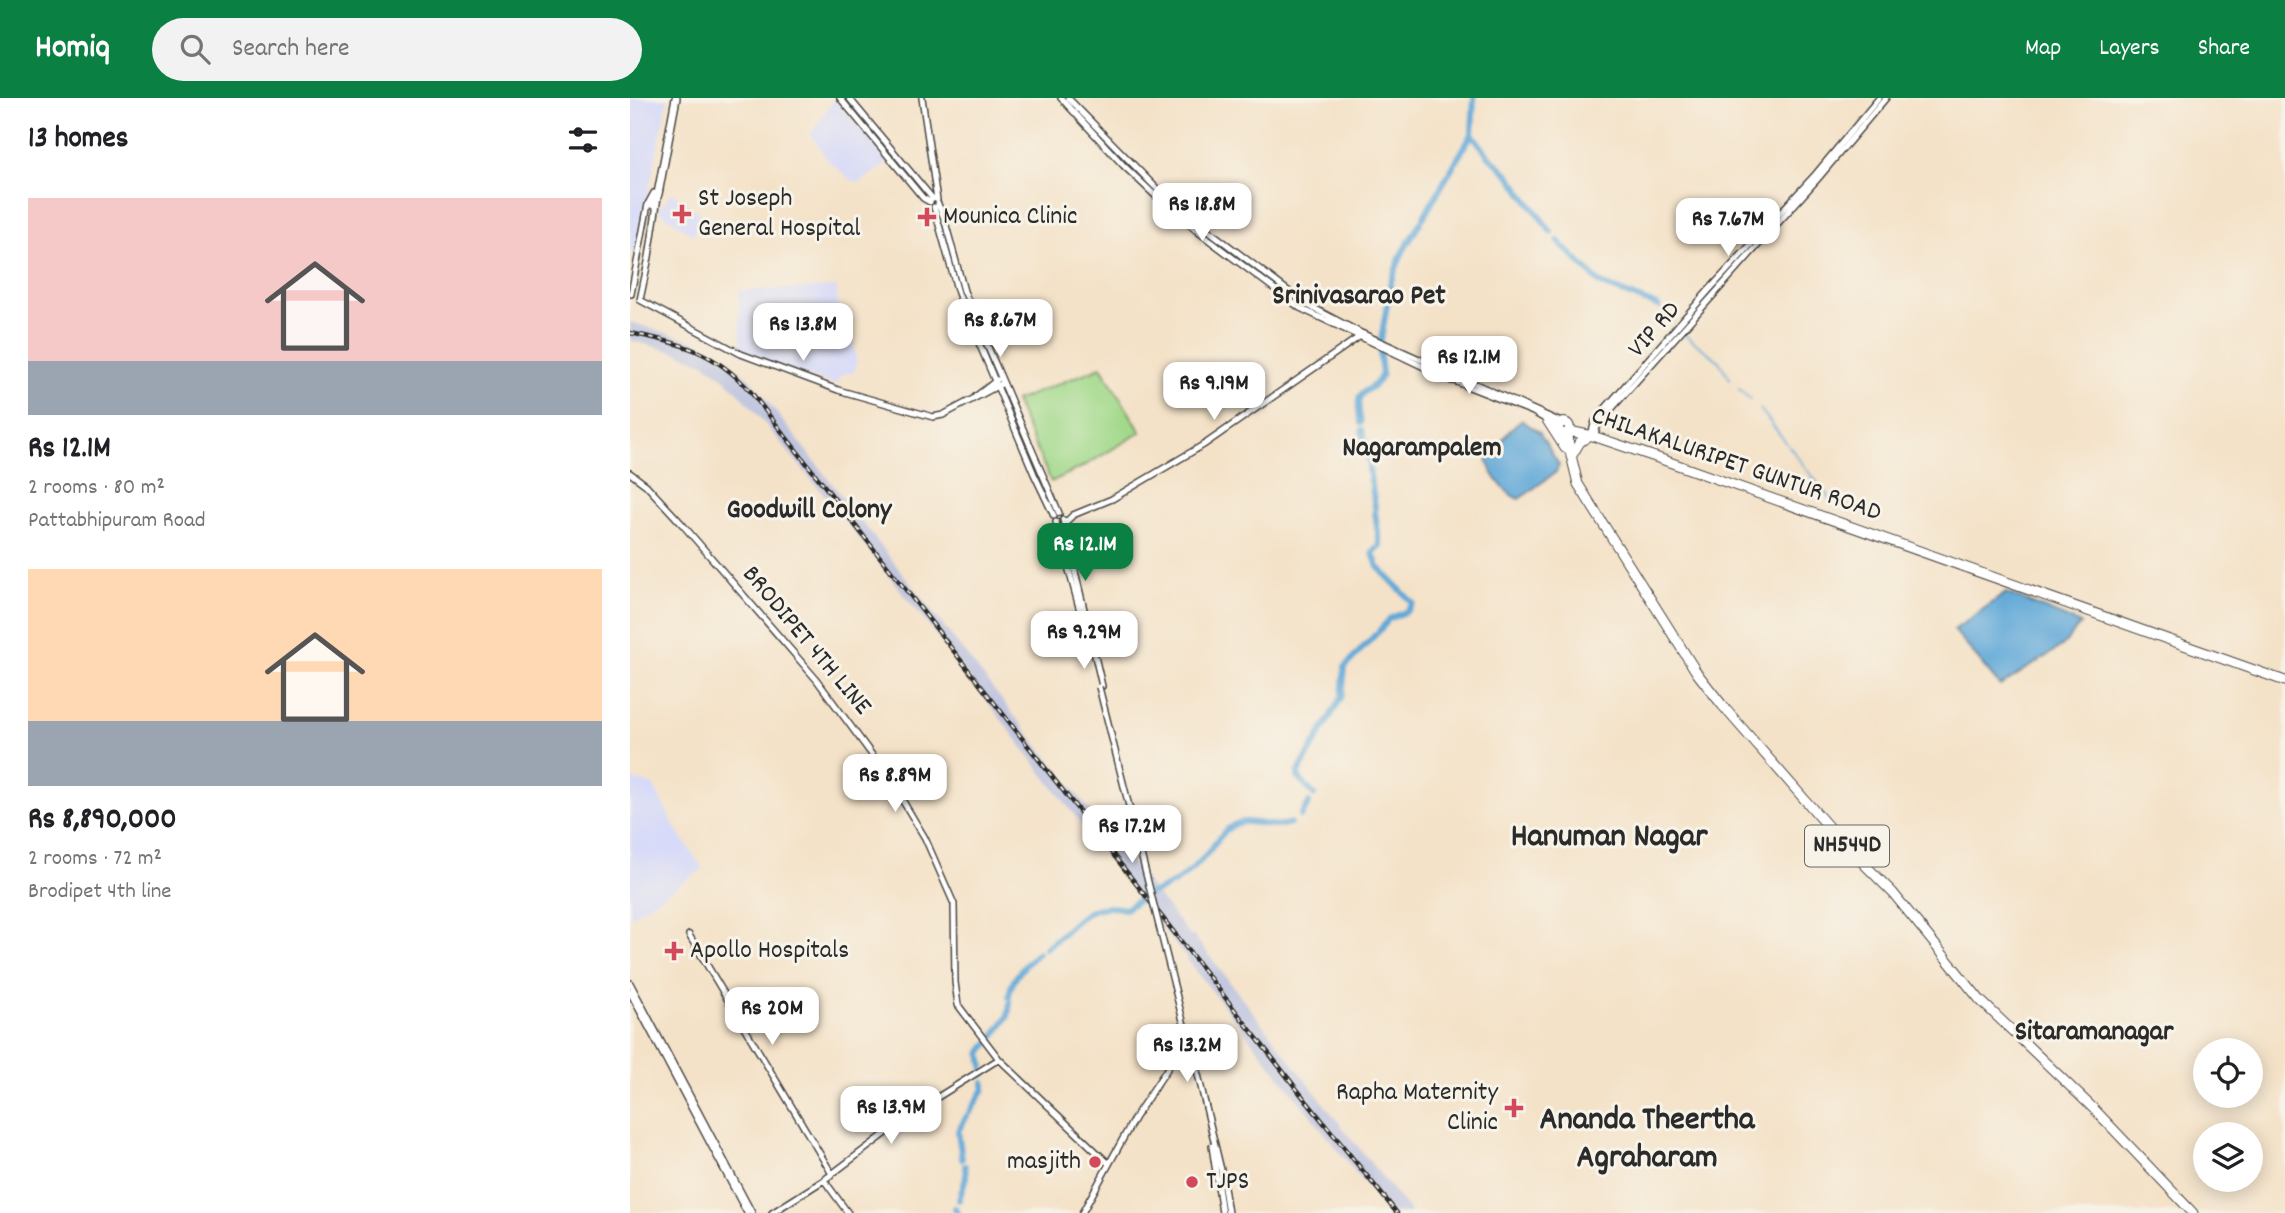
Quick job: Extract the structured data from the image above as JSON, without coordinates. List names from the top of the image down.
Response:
{
  "streets": {
    "highway": ["CHILAKALURIPET GUNTUR ROAD", "NH544D"],
    "street": ["VIP RD", "BRODIPET 4TH LINE"]
  },
  "crossings": [
    ["VIP RD", "CHILAKALURIPET GUNTUR ROAD"],
    ["CHILAKALURIPET GUNTUR ROAD", "NH544D"]
  ],
  "districts": [
    "Srinivasarao Pet",
    "Nagarampalem",
    "Goodwill Colony",
    "Hanuman Nagar",
    "Sitaramanagar",
    "Ananda Theertha Agraharam"
  ],
  "places": {
    "health": [
      "St Joseph General Hospital",
      "Mounica Clinic",
      "Apollo Hospitals",
      "Rapha Maternity Clinic"
    ],
    "other": ["masjith", "TJPS"]
  },
  "page": {
    "header": "Homiq",
    "search": "Search here",
    "nav": ["Map", "Layers", "Share"],
    "heading": "13 homes",
    "list": [
      {
        "name": "Rs 12.1M",
        "note": "2 rooms · 80 m² · Pattabhipuram Road"
      },
      {
        "name": "Rs 8,890,000",
        "note": "2 rooms · 72 m² · Brodipet 4th line"
      }
    ],
    "price": [
      "Rs 18.8M",
      "Rs 7.67M",
      "Rs 8.67M",
      "Rs 13.8M",
      "Rs 12.1M",
      "Rs 9.19M",
      "Rs 12.1M",
      "Rs 9.29M",
      "Rs 8.89M",
      "Rs 17.2M",
      "Rs 20M",
      "Rs 13.2M",
      "Rs 13.9M"
    ]
  }
}
